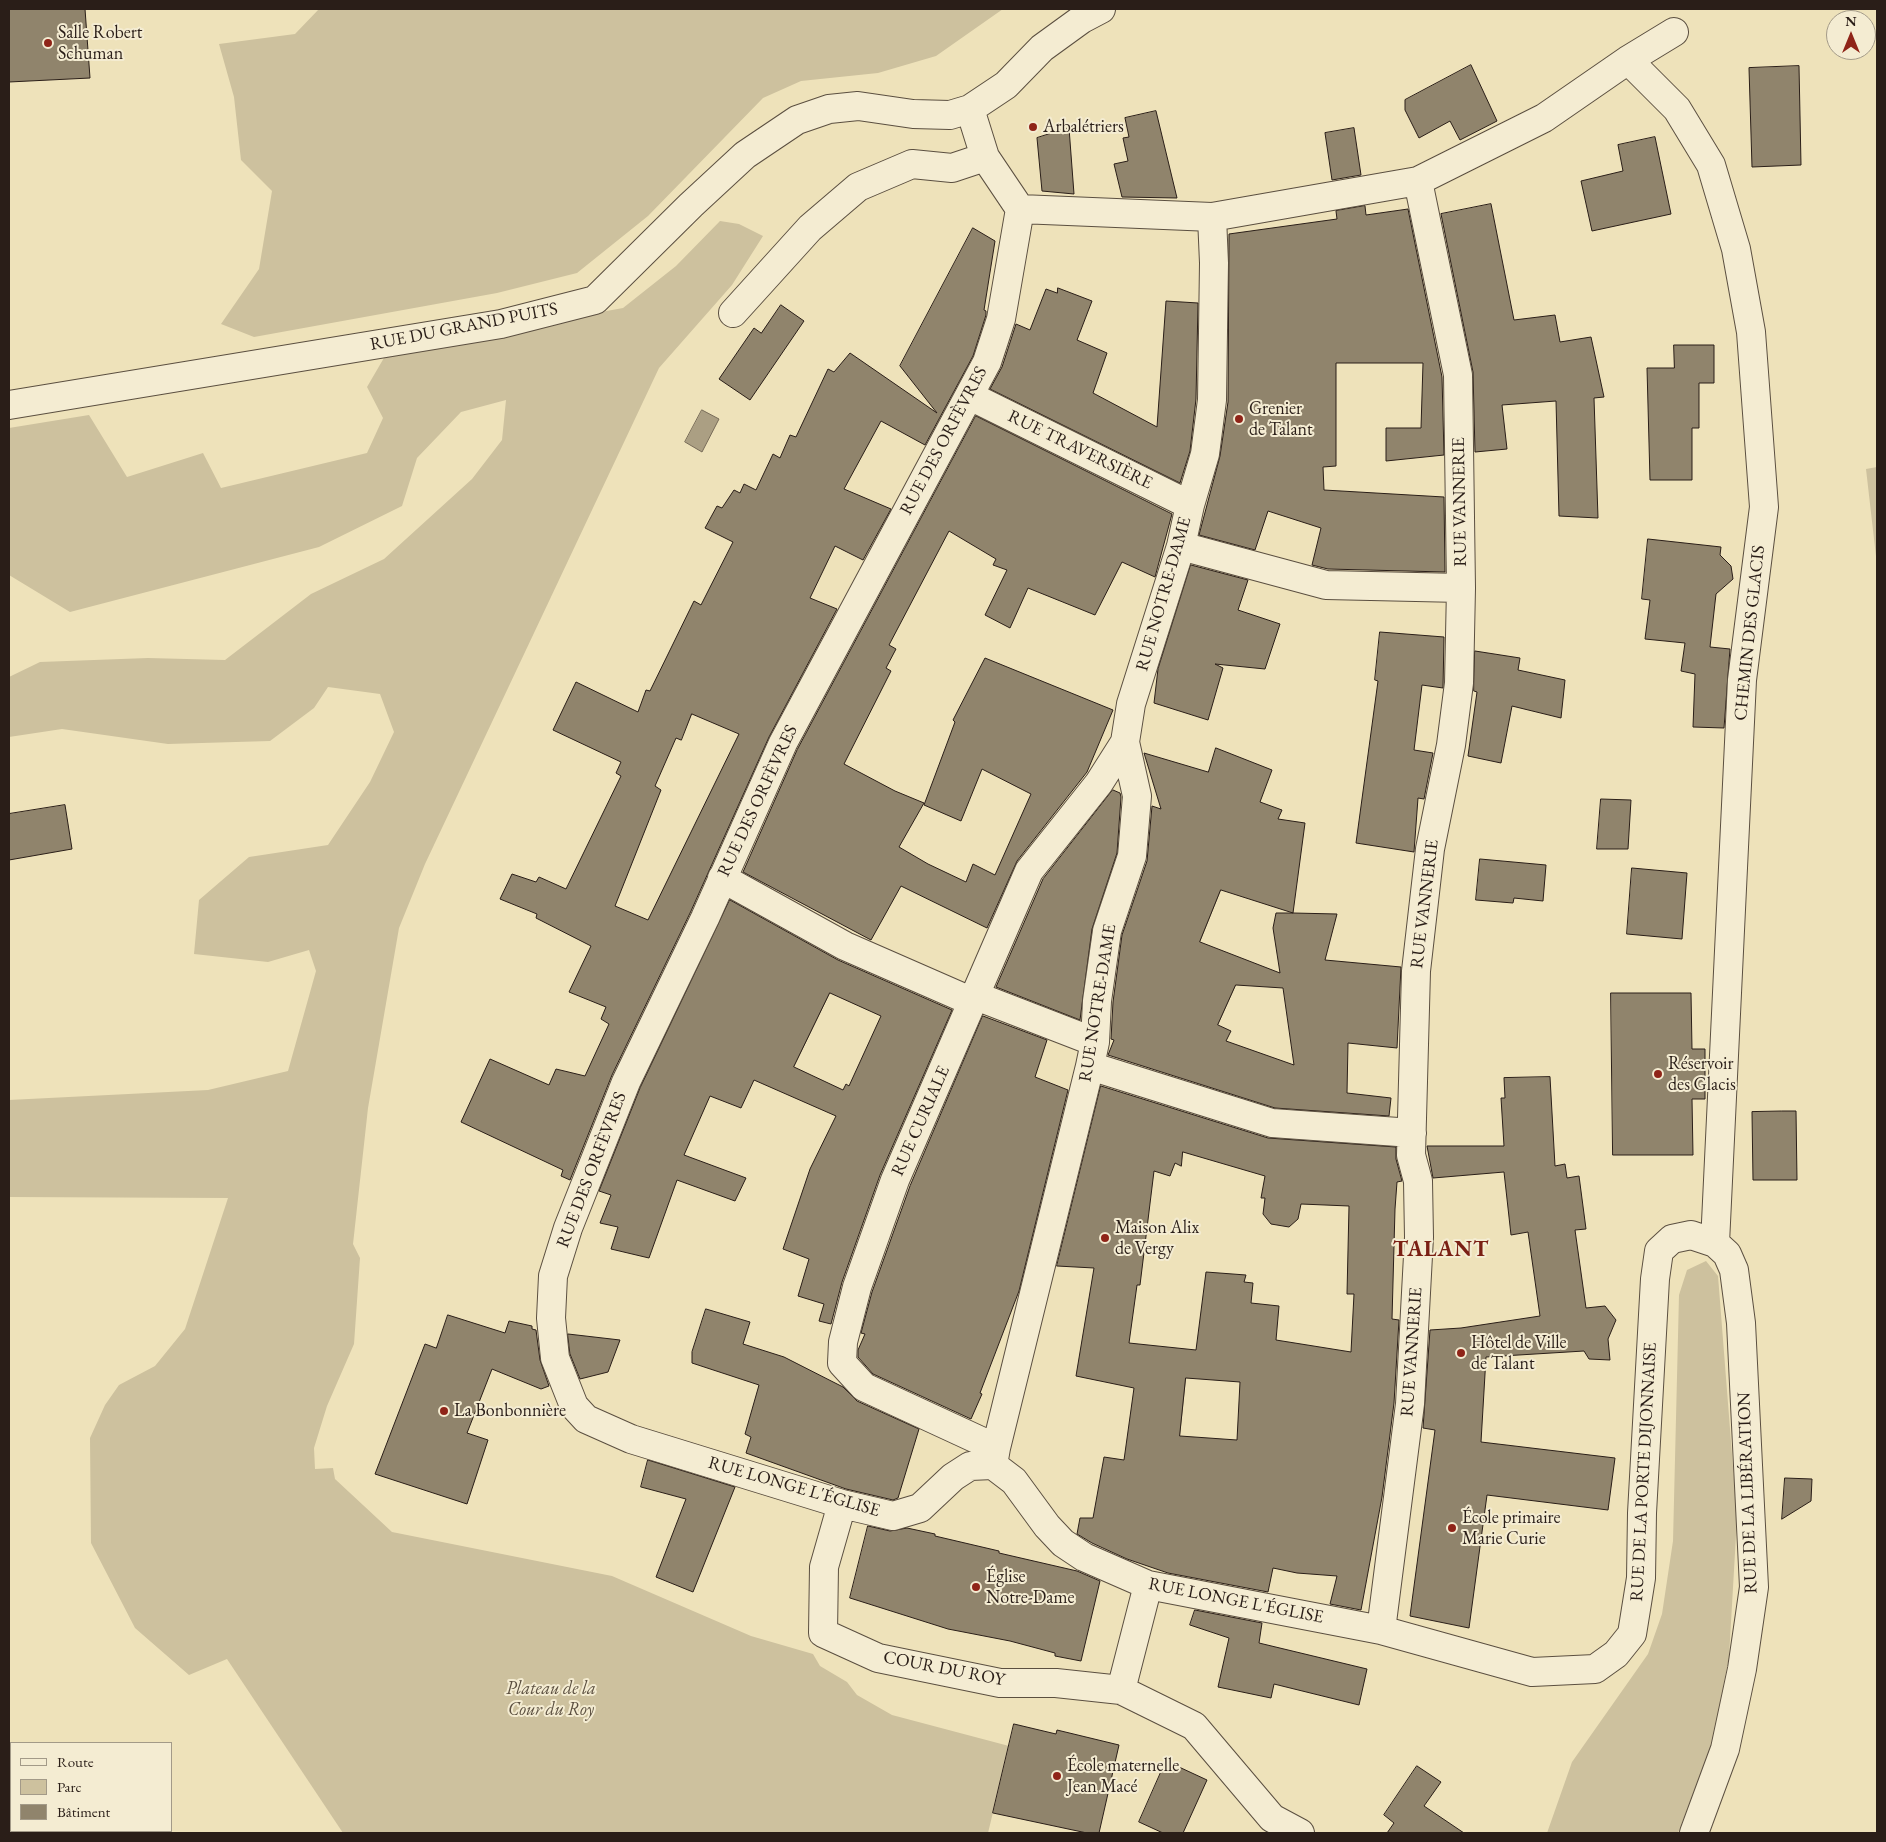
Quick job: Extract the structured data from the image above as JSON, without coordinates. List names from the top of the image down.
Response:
{
  "streets": {
    "street": [
      "RUE DU GRAND PUITS",
      "RUE DES ORFÈVRES",
      "RUE TRAVERSIÈRE",
      "RUE VANNERIE",
      "RUE NOTRE-DAME",
      "CHEMIN DES GLACIS",
      "RUE CURIALE",
      "RUE DE LA PORTE DIJONNAISE",
      "RUE LONGE L'ÉGLISE",
      "RUE DE LA LIBÉRATION",
      "COUR DU ROY"
    ]
  },
  "crossings": [
    ["RUE DES ORFÈVRES", "RUE TRAVERSIÈRE"],
    ["RUE DES ORFÈVRES", "RUE LONGE L'ÉGLISE"],
    ["RUE TRAVERSIÈRE", "RUE NOTRE-DAME"],
    ["RUE VANNERIE", "RUE DE LA PORTE DIJONNAISE"],
    ["RUE VANNERIE", "RUE LONGE L'ÉGLISE"],
    ["RUE NOTRE-DAME", "RUE CURIALE"],
    ["RUE NOTRE-DAME", "RUE LONGE L'ÉGLISE"],
    ["CHEMIN DES GLACIS", "RUE DE LA PORTE DIJONNAISE"],
    ["CHEMIN DES GLACIS", "RUE DE LA LIBÉRATION"],
    ["RUE CURIALE", "RUE LONGE L'ÉGLISE"],
    ["RUE DE LA PORTE DIJONNAISE", "RUE LONGE L'ÉGLISE"],
    ["RUE DE LA PORTE DIJONNAISE", "RUE DE LA LIBÉRATION"],
    ["RUE LONGE L'ÉGLISE", "COUR DU ROY"]
  ],
  "districts": ["TALANT"],
  "parks": ["Plateau de la Cour du Roy"],
  "places": [
    "Salle Robert Schuman",
    "Arbalétriers",
    "Grenier de Talant",
    "Réservoir des Glacis",
    "Maison Alix de Vergy",
    "Hôtel de Ville de Talant",
    "La Bonbonnière",
    "École primaire Marie Curie",
    "Église Notre-Dame",
    "École maternelle Jean Macé"
  ],
  "legend": ["Route", "Parc", "Bâtiment"],
  "north": "top"
}
